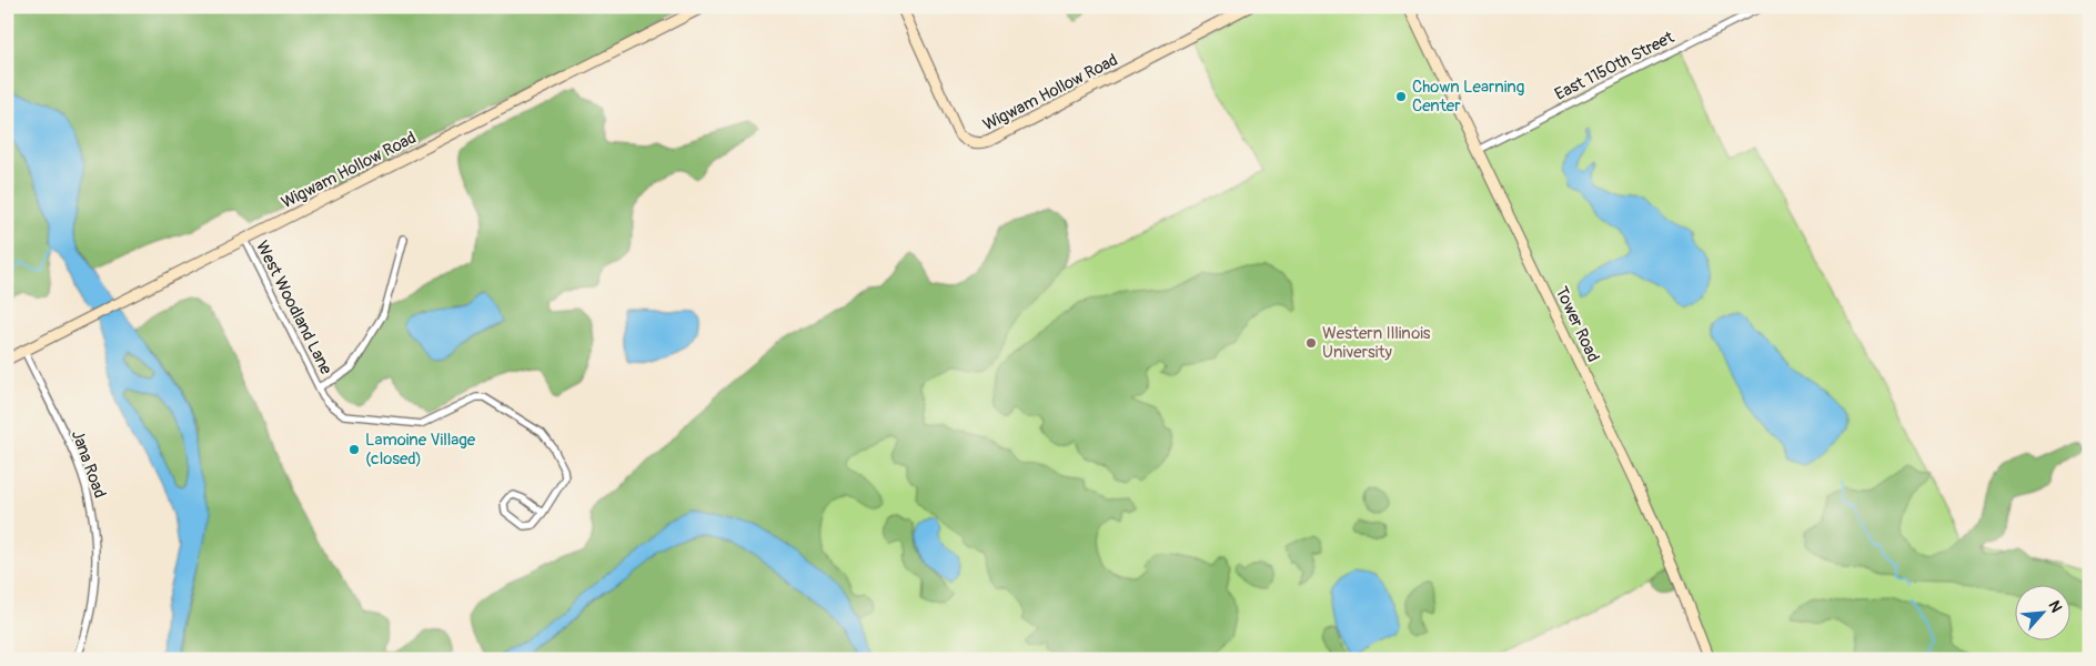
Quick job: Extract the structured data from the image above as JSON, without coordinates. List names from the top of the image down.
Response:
{
  "streets": {
    "street": [
      "East 1150th Street",
      "Wigwam Hollow Road",
      "West Woodland Lane",
      "Tower Road",
      "Jana Road"
    ]
  },
  "crossings": [
    ["East 1150th Street", "Tower Road"],
    ["Wigwam Hollow Road", "West Woodland Lane"],
    ["Wigwam Hollow Road", "Jana Road"]
  ],
  "places": ["Chown Learning Center", "Western Illinois University", "Lamoine Village (closed)"],
  "north": "top right"
}
